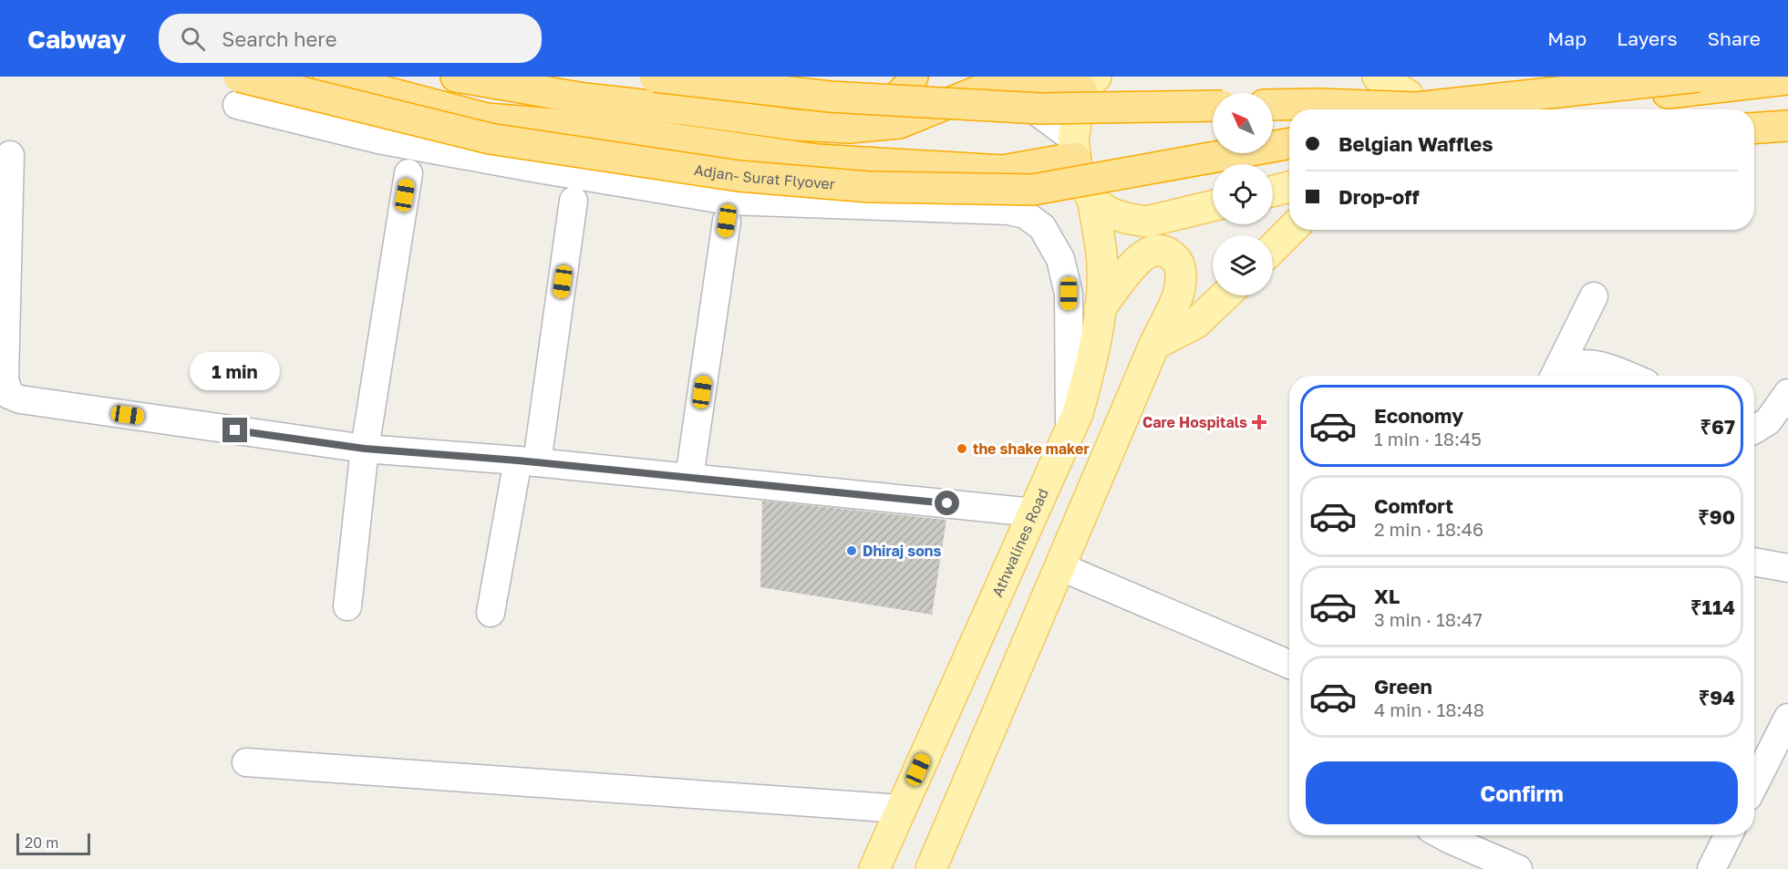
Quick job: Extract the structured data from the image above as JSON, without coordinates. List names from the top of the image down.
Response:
{
  "streets": {
    "highway": ["Adjan- Surat Flyover"],
    "main road": ["Athwalines Road"]
  },
  "places": {
    "health": ["Care Hospitals"],
    "other": ["the shake maker", "Dhiraj sons"]
  },
  "scale_bar": "20 m",
  "north": "top left",
  "page": {
    "header": "Cabway",
    "search": "Search here",
    "nav": ["Map", "Layers", "Share"],
    "banner": ["Belgian Waffles", "Drop-off"],
    "bubble": "1 min",
    "list": [
      {
        "name": "Economy",
        "note": "1 min · 18:45",
        "value": "₹67"
      },
      {
        "name": "Comfort",
        "note": "2 min · 18:46",
        "value": "₹90"
      },
      {
        "name": "XL",
        "note": "3 min · 18:47",
        "value": "₹114"
      },
      {
        "name": "Green",
        "note": "4 min · 18:48",
        "value": "₹94"
      }
    ],
    "buttons": "Confirm",
    "scale": "20 m"
  }
}
